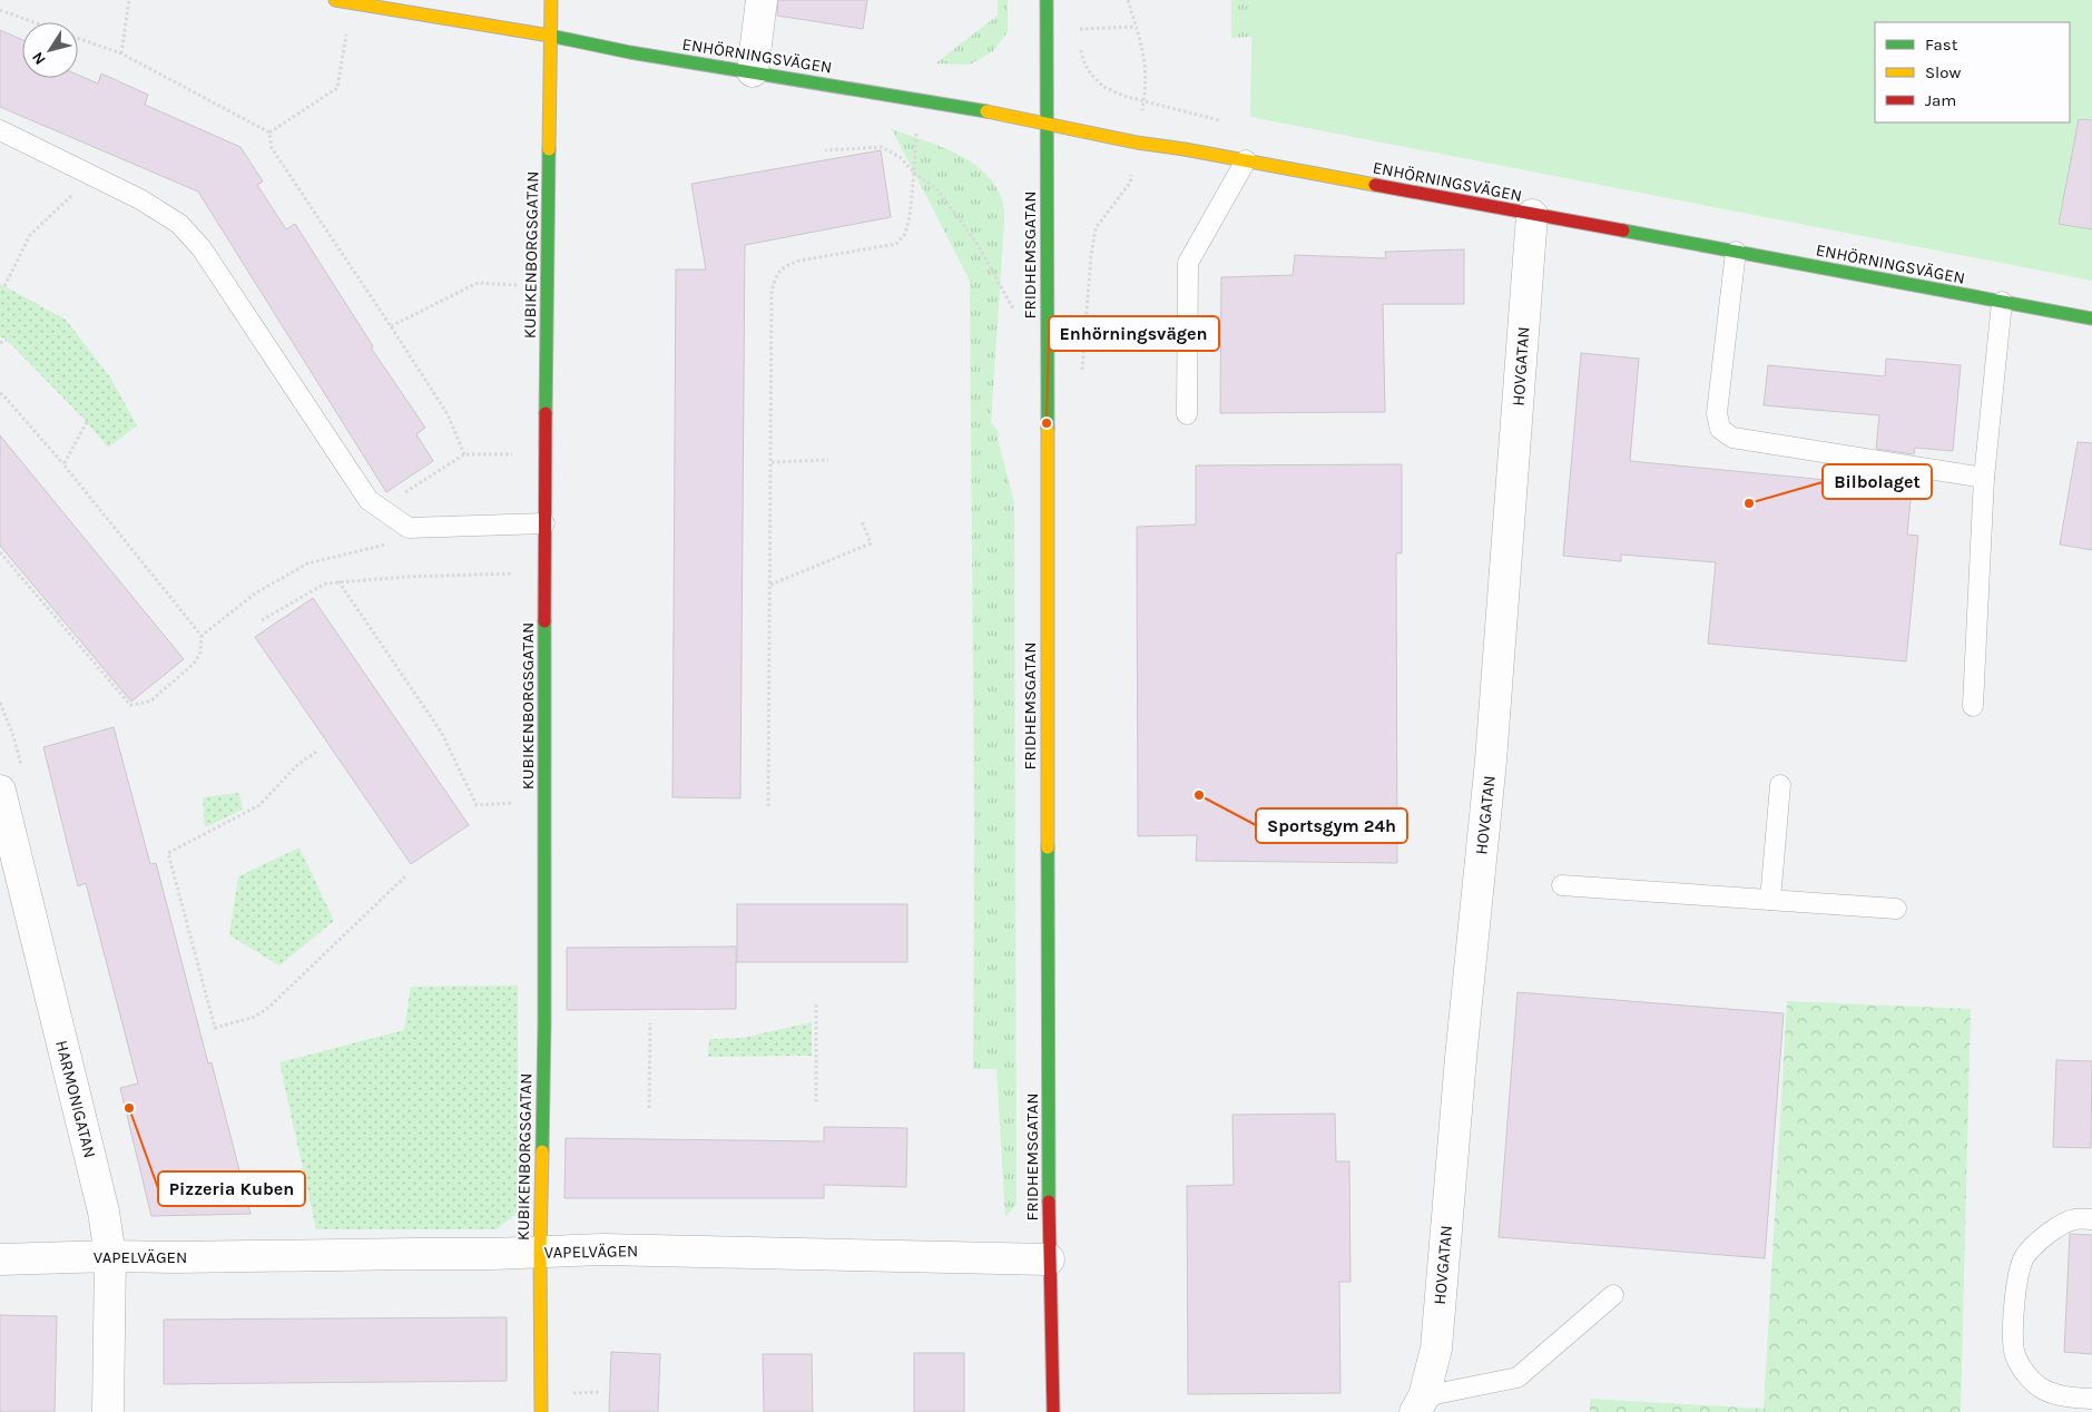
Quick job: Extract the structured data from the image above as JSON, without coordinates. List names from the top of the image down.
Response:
{
  "streets": {
    "street": [
      "ENHÖRNINGSVÄGEN",
      "KUBIKENBORGSGATAN",
      "FRIDHEMSGATAN",
      "HOVGATAN",
      "HARMONIGATAN",
      "VAPELVÄGEN"
    ]
  },
  "crossings": [
    ["ENHÖRNINGSVÄGEN", "KUBIKENBORGSGATAN"],
    ["ENHÖRNINGSVÄGEN", "FRIDHEMSGATAN"],
    ["ENHÖRNINGSVÄGEN", "HOVGATAN"],
    ["KUBIKENBORGSGATAN", "VAPELVÄGEN"],
    ["FRIDHEMSGATAN", "VAPELVÄGEN"],
    ["HARMONIGATAN", "VAPELVÄGEN"]
  ],
  "places": [
    "Enhörningsvägen",
    "Bilbolaget",
    "Sportsgym 24h",
    "Pizzeria Kuben"
  ],
  "legend": ["Fast", "Slow", "Jam"],
  "north": "bottom left"
}
